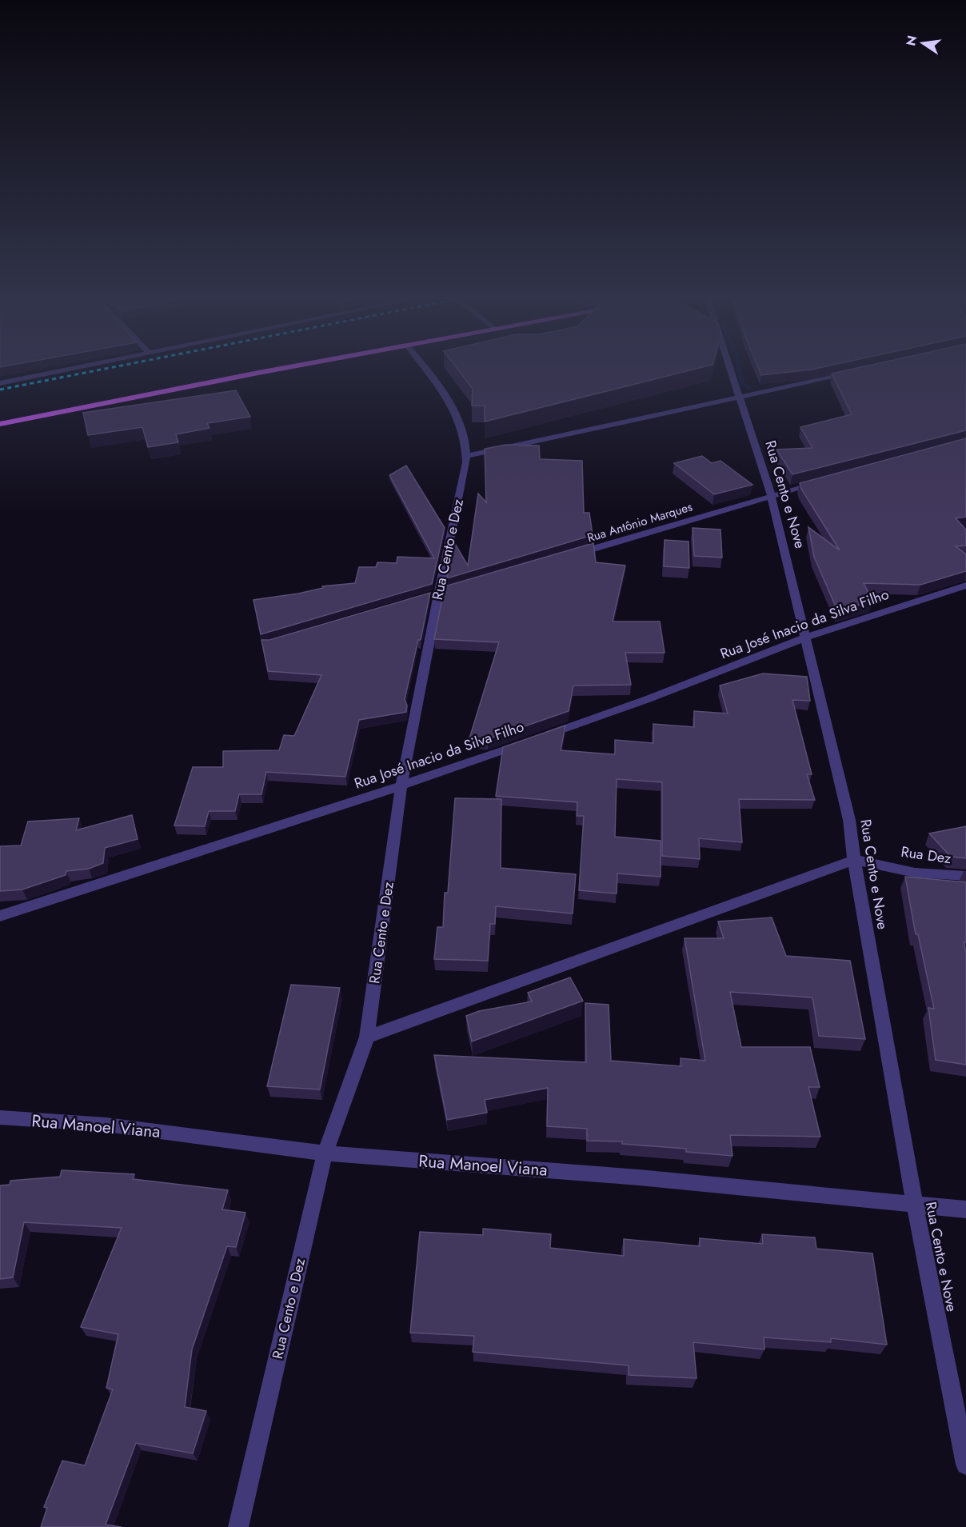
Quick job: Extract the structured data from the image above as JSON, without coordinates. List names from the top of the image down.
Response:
{
  "streets": {
    "street": [
      "Rua Cento e Nove",
      "Rua Antônio Marques",
      "Rua Cento e Dez",
      "Rua José Inacio da Silva Filho",
      "Rua Dez",
      "Rua Manoel Viana"
    ]
  },
  "crossings": [
    ["Rua Cento e Nove", "Rua Antônio Marques"],
    ["Rua Cento e Nove", "Rua José Inacio da Silva Filho"],
    ["Rua Cento e Nove", "Rua Dez"],
    ["Rua Cento e Nove", "Rua Manoel Viana"],
    ["Rua Cento e Dez", "Rua José Inacio da Silva Filho"],
    ["Rua Cento e Dez", "Rua Manoel Viana"]
  ],
  "north": "left"
}
